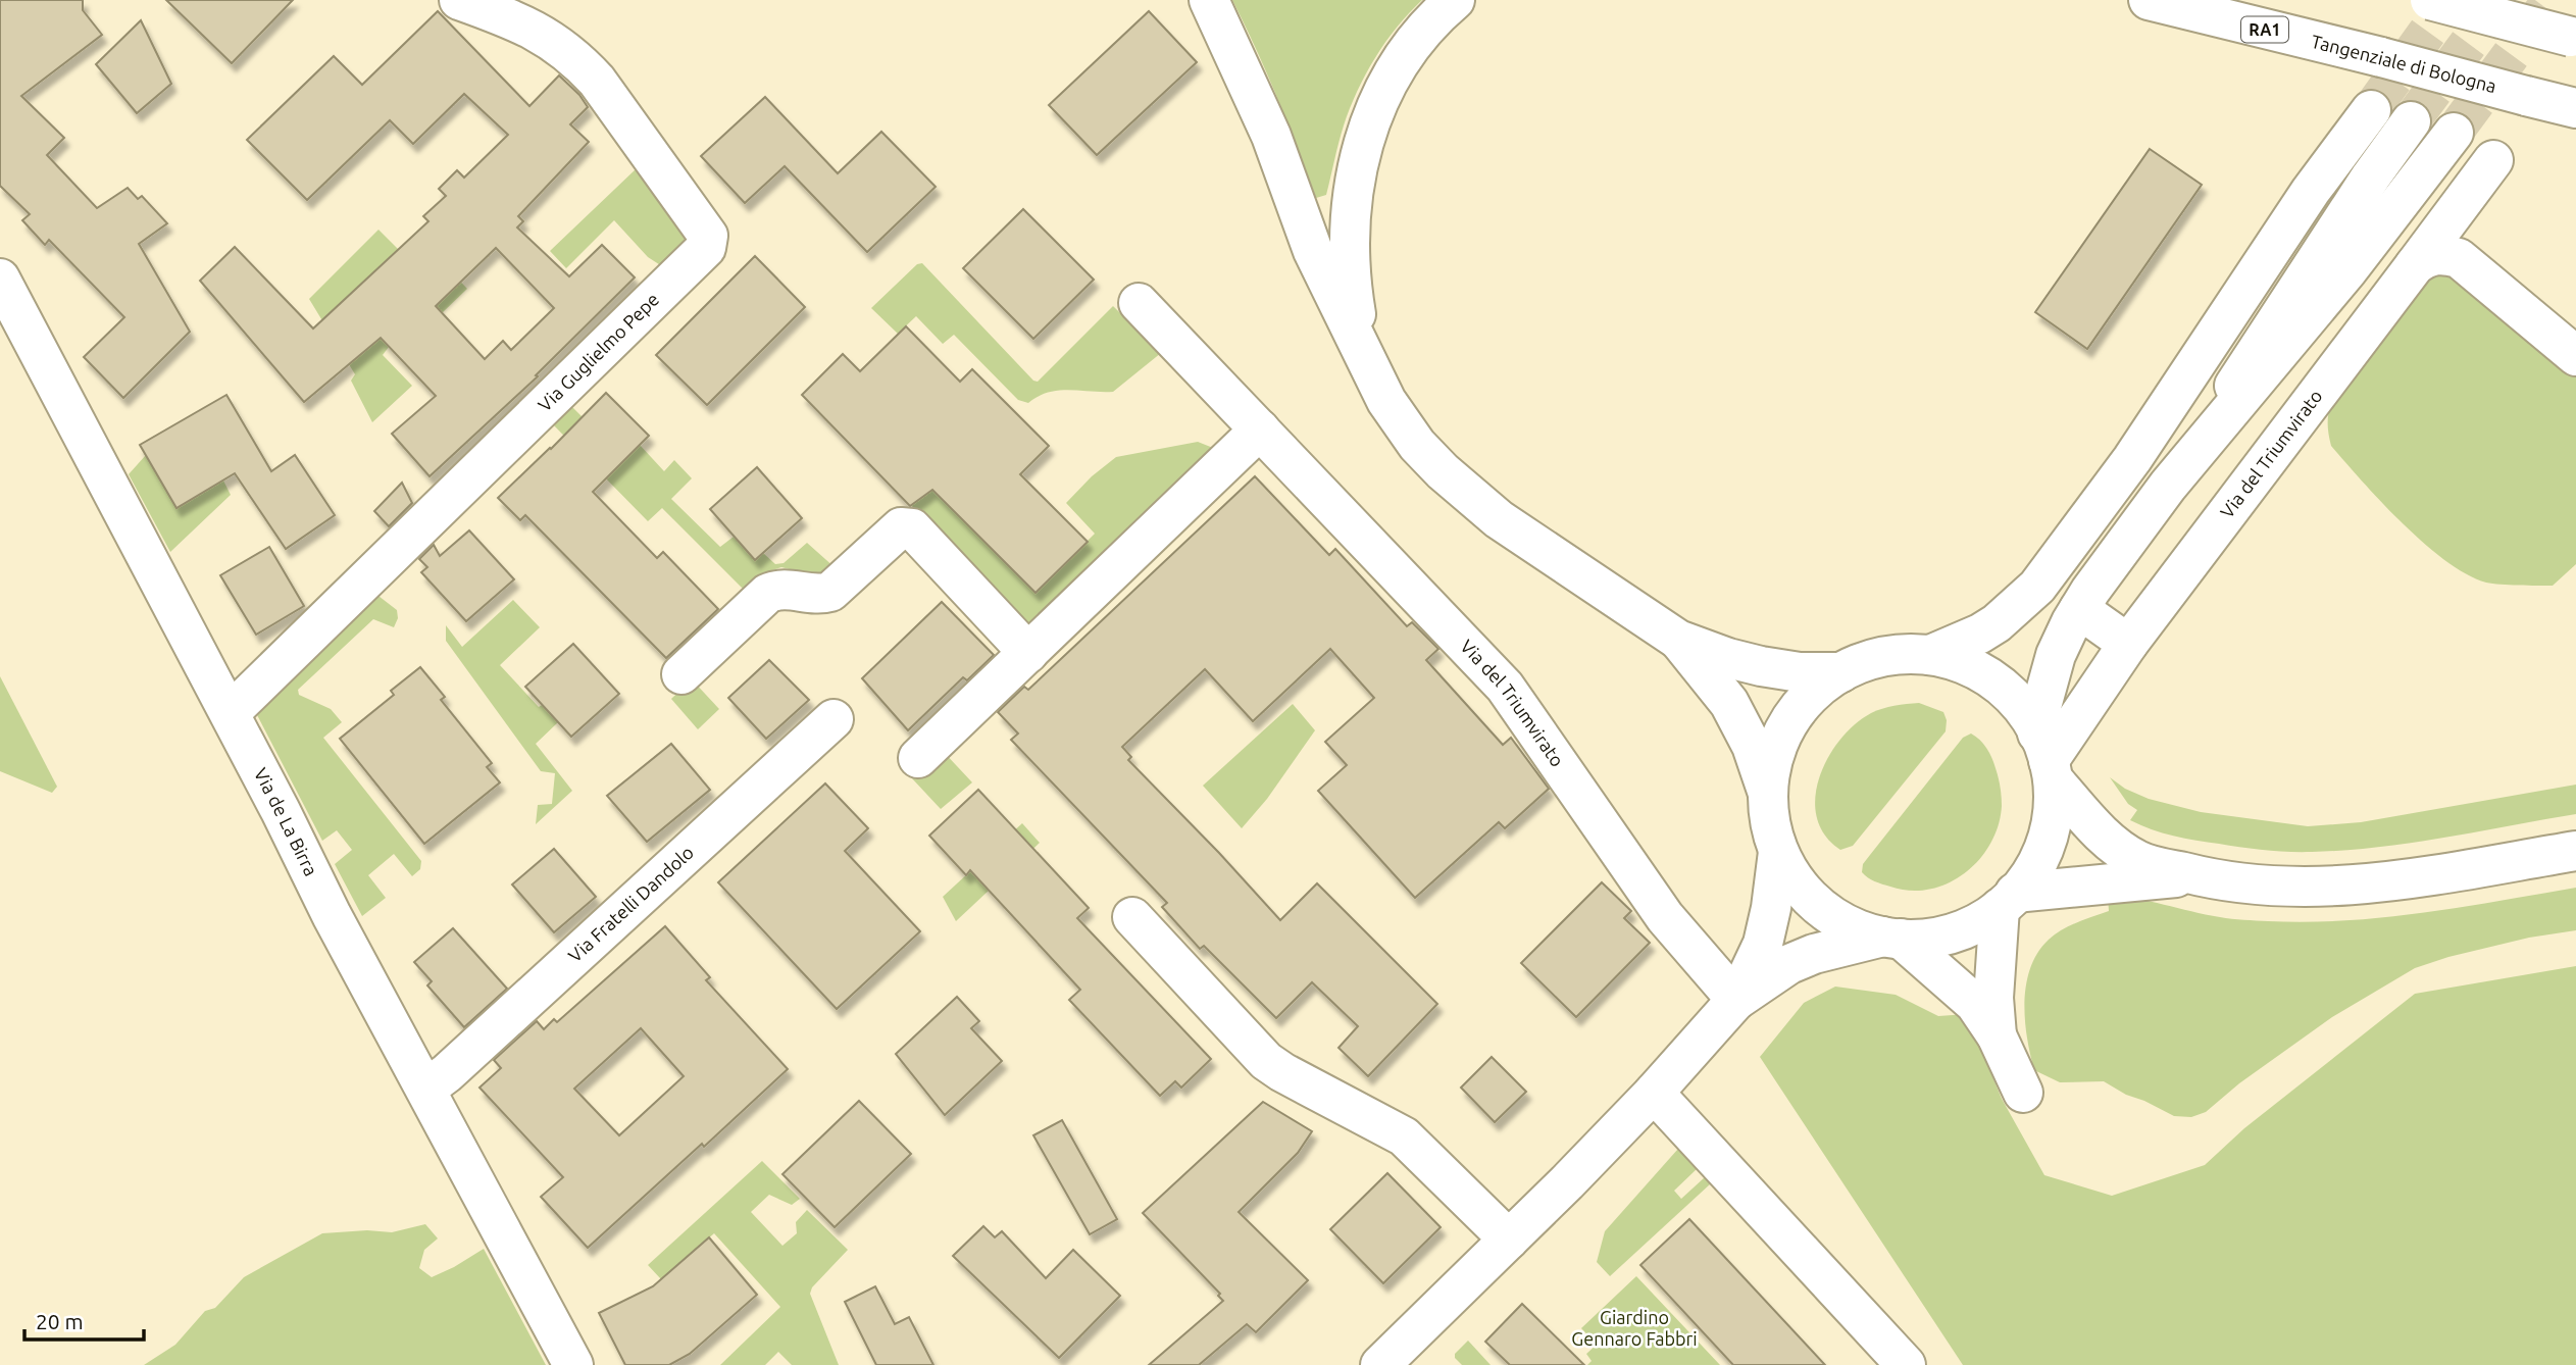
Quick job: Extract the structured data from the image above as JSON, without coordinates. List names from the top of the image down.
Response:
{
  "streets": {
    "main road": [
      "RA1",
      "Tangenziale di Bologna",
      "Via Guglielmo Pepe",
      "Via del Triumvirato",
      "Via de La Birra",
      "Via Fratelli Dandolo"
    ]
  },
  "crossings": [
    ["Via Guglielmo Pepe", "Via de La Birra"],
    ["Via de La Birra", "Via Fratelli Dandolo"]
  ],
  "parks": ["Giardino Gennaro Fabbri"],
  "scale_bar": "20 m"
}
